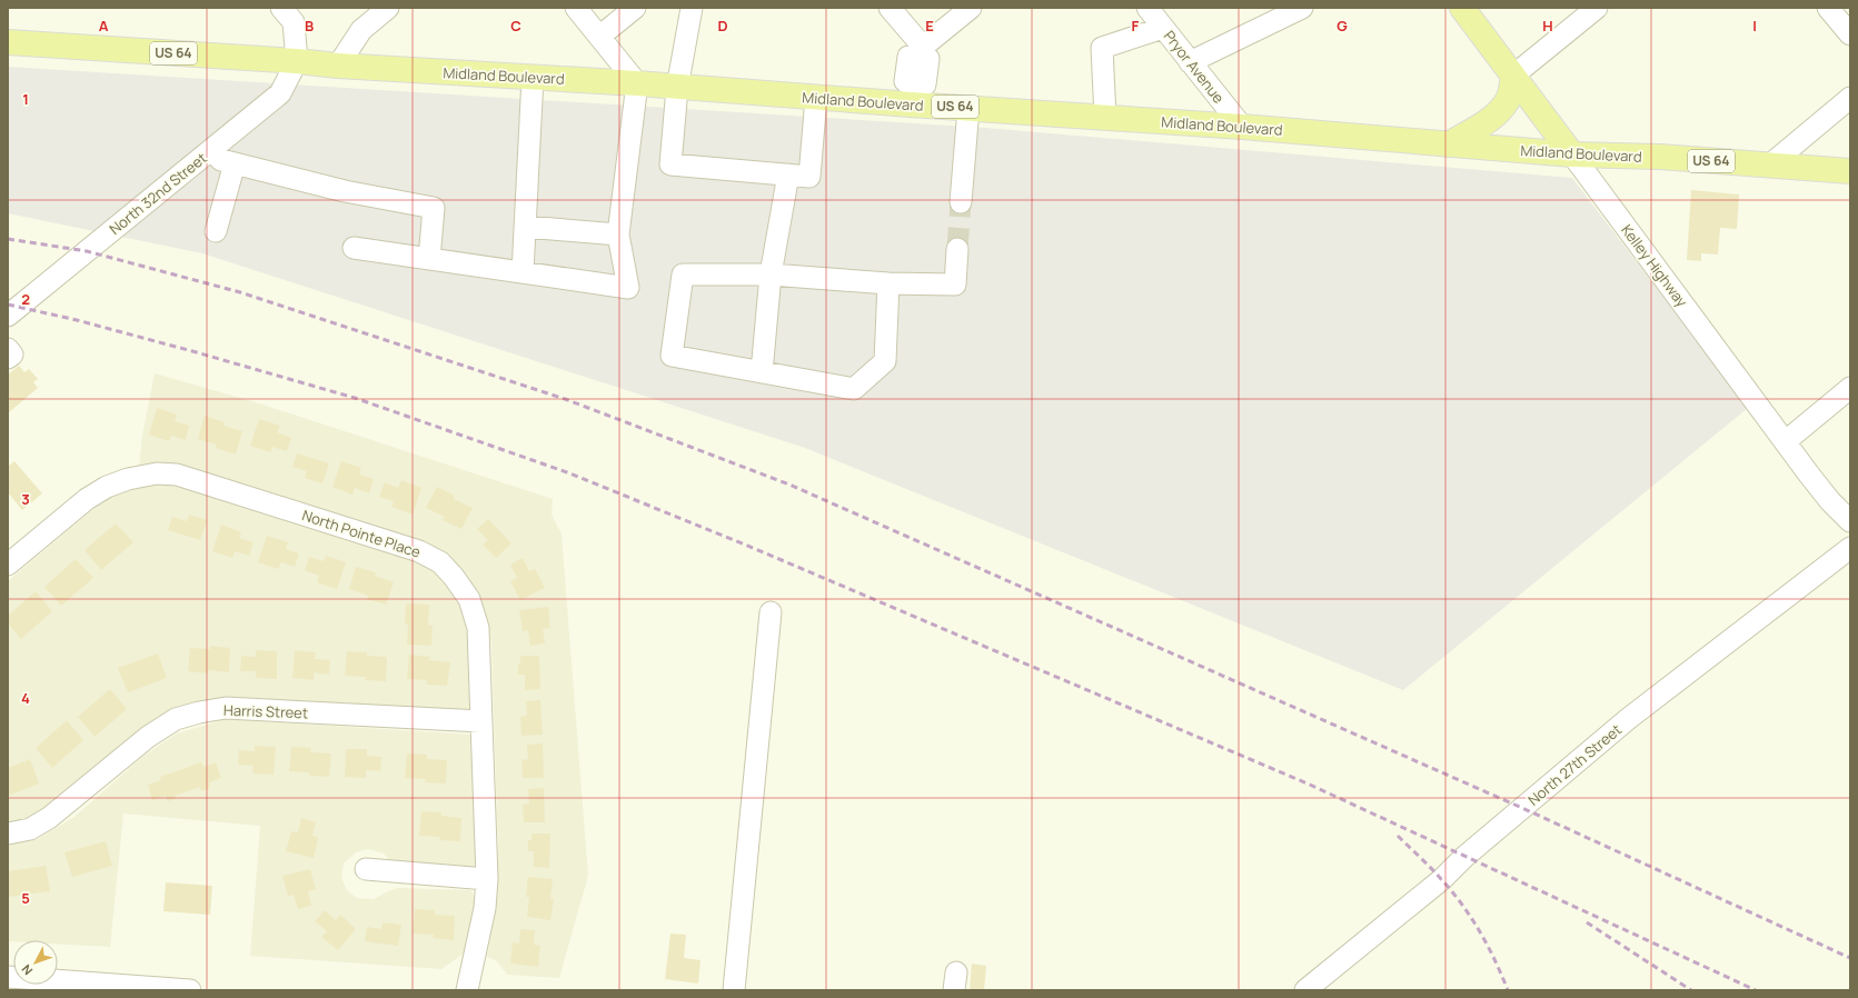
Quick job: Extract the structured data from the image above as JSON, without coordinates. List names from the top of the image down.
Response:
{
  "streets": {
    "main road": ["US 64", "Midland Boulevard", "Kelley Highway"],
    "street": [
      "Pryor Avenue",
      "North 32nd Street",
      "North Pointe Place",
      "Harris Street",
      "North 27th Street"
    ]
  },
  "crossings": [
    ["Pryor Avenue", "Midland Boulevard"],
    ["Midland Boulevard", "North 32nd Street"],
    ["Midland Boulevard", "Kelley Highway"],
    ["North Pointe Place", "Harris Street"]
  ],
  "north": "bottom left",
  "grid": {
    "columns": [
      "A",
      "B",
      "C",
      "D",
      "E",
      "F",
      "G",
      "H",
      "I"
    ],
    "rows": [
      "1",
      "2",
      "3",
      "4",
      "5"
    ]
  }
}
